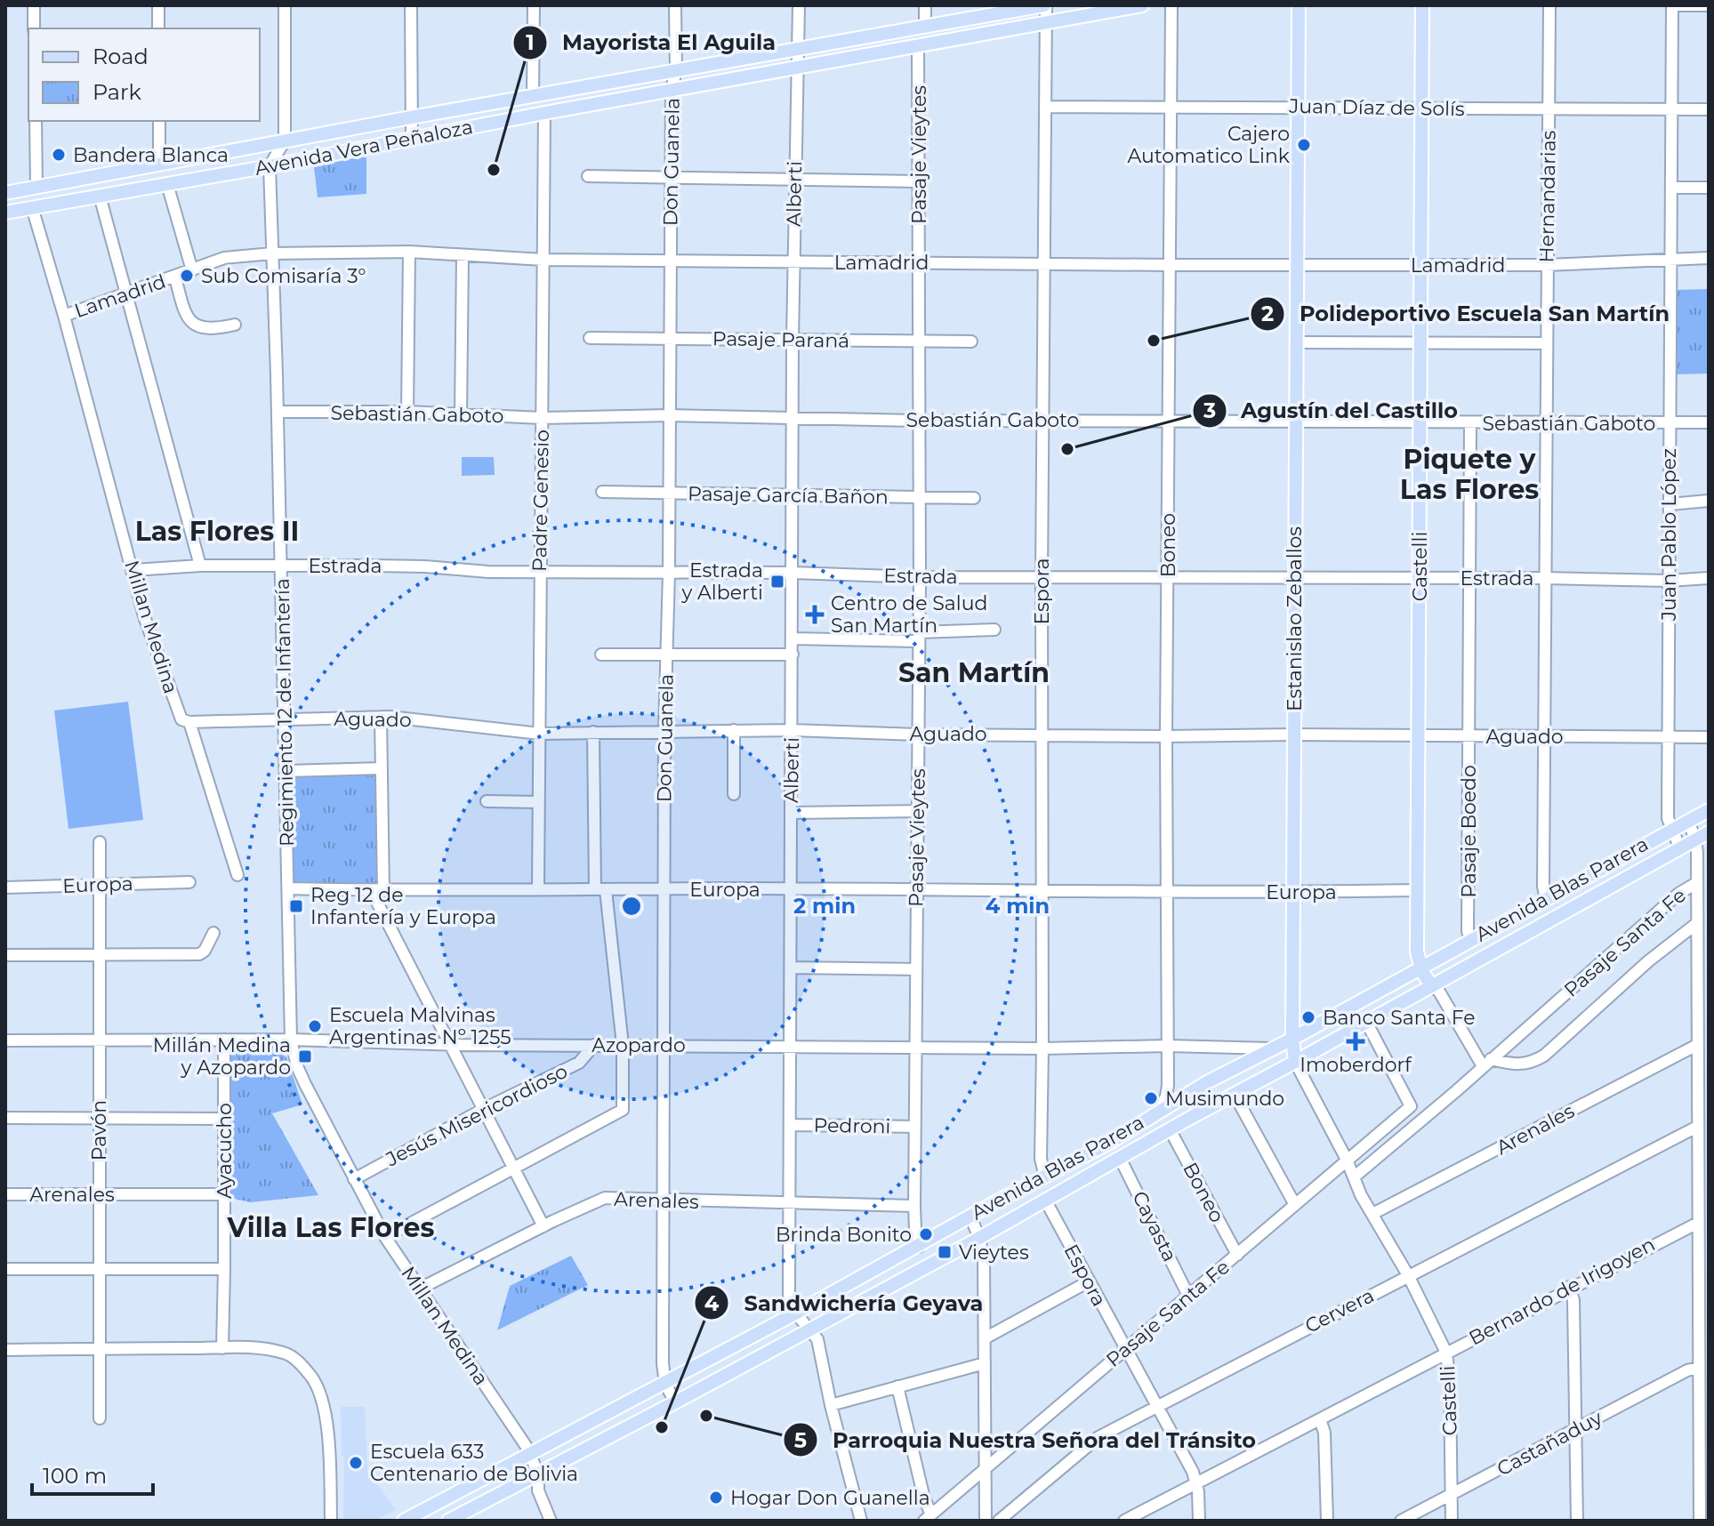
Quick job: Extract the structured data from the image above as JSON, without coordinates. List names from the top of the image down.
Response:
{
  "streets": {
    "main road": [
      "Avenida Vera Peñaloza",
      "Castelli",
      "Estanislao Zeballos",
      "Avenida Blas Parera"
    ],
    "street": [
      "Juan Díaz de Solís",
      "Pasaje Vieytes",
      "Don Guanela",
      "Alberti",
      "Hernandarias",
      "Lamadrid",
      "Pasaje Paraná",
      "Sebastián Gaboto",
      "Pasaje García Bañon",
      "Padre Genesio",
      "Juan Pablo López",
      "Boneo",
      "Estrada",
      "Espora",
      "Millan Medina",
      "Regimiento 12 de Infantería",
      "Aguado",
      "Pasaje Boedo",
      "Europa",
      "Pasaje Santa Fe",
      "Azopardo",
      "Jesús Misericordioso",
      "Pedroni",
      "Arenales",
      "Pavón",
      "Ayacucho",
      "Cayasta",
      "Bernardo de Irigoyen",
      "Cervera",
      "Castañaduy"
    ]
  },
  "crossings": [
    ["Juan Díaz de Solís", "Hernandarias"],
    ["Juan Díaz de Solís", "Juan Pablo López"],
    ["Juan Díaz de Solís", "Boneo"],
    ["Juan Díaz de Solís", "Castelli"],
    ["Juan Díaz de Solís", "Espora"],
    ["Juan Díaz de Solís", "Estanislao Zeballos"],
    ["Avenida Vera Peñaloza", "Pasaje Vieytes"],
    ["Avenida Vera Peñaloza", "Don Guanela"],
    ["Avenida Vera Peñaloza", "Alberti"],
    ["Avenida Vera Peñaloza", "Padre Genesio"],
    ["Avenida Vera Peñaloza", "Espora"],
    ["Avenida Vera Peñaloza", "Millan Medina"],
    ["Avenida Vera Peñaloza", "Regimiento 12 de Infantería"],
    ["Pasaje Vieytes", "Lamadrid"],
    ["Pasaje Vieytes", "Pasaje Paraná"],
    ["Pasaje Vieytes", "Sebastián Gaboto"],
    ["Pasaje Vieytes", "Pasaje García Bañon"],
    ["Pasaje Vieytes", "Estrada"],
    ["Pasaje Vieytes", "Aguado"],
    ["Pasaje Vieytes", "Europa"],
    ["Pasaje Vieytes", "Avenida Blas Parera"],
    ["Pasaje Vieytes", "Azopardo"],
    ["Pasaje Vieytes", "Pedroni"],
    ["Pasaje Vieytes", "Arenales"],
    ["Don Guanela", "Lamadrid"],
    ["Don Guanela", "Pasaje Paraná"],
    ["Don Guanela", "Sebastián Gaboto"],
    ["Don Guanela", "Pasaje García Bañon"],
    ["Don Guanela", "Estrada"],
    ["Don Guanela", "Aguado"],
    ["Don Guanela", "Europa"],
    ["Don Guanela", "Avenida Blas Parera"],
    ["Don Guanela", "Azopardo"],
    ["Don Guanela", "Arenales"],
    ["Alberti", "Lamadrid"],
    ["Alberti", "Pasaje Paraná"],
    ["Alberti", "Sebastián Gaboto"],
    ["Alberti", "Pasaje García Bañon"],
    ["Alberti", "Estrada"],
    ["Alberti", "Aguado"],
    ["Alberti", "Europa"],
    ["Alberti", "Avenida Blas Parera"],
    ["Alberti", "Azopardo"],
    ["Alberti", "Pedroni"],
    ["Alberti", "Arenales"],
    ["Hernandarias", "Lamadrid"],
    ["Hernandarias", "Sebastián Gaboto"],
    ["Hernandarias", "Estrada"],
    ["Hernandarias", "Aguado"],
    ["Hernandarias", "Avenida Blas Parera"],
    ["Lamadrid", "Padre Genesio"],
    ["Lamadrid", "Juan Pablo López"],
    ["Lamadrid", "Boneo"],
    ["Lamadrid", "Castelli"],
    ["Lamadrid", "Espora"],
    ["Lamadrid", "Estanislao Zeballos"],
    ["Lamadrid", "Millan Medina"],
    ["Lamadrid", "Regimiento 12 de Infantería"],
    ["Sebastián Gaboto", "Padre Genesio"],
    ["Sebastián Gaboto", "Juan Pablo López"],
    ["Sebastián Gaboto", "Boneo"],
    ["Sebastián Gaboto", "Castelli"],
    ["Sebastián Gaboto", "Espora"],
    ["Sebastián Gaboto", "Estanislao Zeballos"],
    ["Sebastián Gaboto", "Regimiento 12 de Infantería"],
    ["Sebastián Gaboto", "Pasaje Boedo"],
    ["Padre Genesio", "Estrada"],
    ["Padre Genesio", "Aguado"],
    ["Padre Genesio", "Europa"],
    ["Juan Pablo López", "Estrada"],
    ["Juan Pablo López", "Aguado"],
    ["Juan Pablo López", "Avenida Blas Parera"],
    ["Boneo", "Estrada"],
    ["Boneo", "Aguado"],
    ["Boneo", "Europa"],
    ["Boneo", "Avenida Blas Parera"],
    ["Boneo", "Pasaje Santa Fe"],
    ["Boneo", "Azopardo"],
    ["Estrada", "Castelli"],
    ["Estrada", "Espora"],
    ["Estrada", "Estanislao Zeballos"],
    ["Estrada", "Millan Medina"],
    ["Estrada", "Regimiento 12 de Infantería"],
    ["Estrada", "Pasaje Boedo"],
    ["Castelli", "Estanislao Zeballos"],
    ["Castelli", "Aguado"],
    ["Castelli", "Europa"],
    ["Castelli", "Avenida Blas Parera"],
    ["Castelli", "Pasaje Santa Fe"],
    ["Castelli", "Arenales"],
    ["Castelli", "Bernardo de Irigoyen"],
    ["Castelli", "Cervera"],
    ["Castelli", "Castañaduy"],
    ["Espora", "Aguado"],
    ["Espora", "Europa"],
    ["Espora", "Avenida Blas Parera"],
    ["Espora", "Pasaje Santa Fe"],
    ["Espora", "Azopardo"],
    ["Estanislao Zeballos", "Aguado"],
    ["Estanislao Zeballos", "Europa"],
    ["Estanislao Zeballos", "Avenida Blas Parera"],
    ["Estanislao Zeballos", "Pasaje Santa Fe"],
    ["Estanislao Zeballos", "Arenales"],
    ["Millan Medina", "Regimiento 12 de Infantería"],
    ["Millan Medina", "Aguado"],
    ["Millan Medina", "Avenida Blas Parera"],
    ["Millan Medina", "Azopardo"],
    ["Millan Medina", "Jesús Misericordioso"],
    ["Millan Medina", "Arenales"],
    ["Regimiento 12 de Infantería", "Aguado"],
    ["Regimiento 12 de Infantería", "Europa"],
    ["Regimiento 12 de Infantería", "Azopardo"],
    ["Aguado", "Pasaje Boedo"],
    ["Pasaje Boedo", "Avenida Blas Parera"],
    ["Europa", "Pavón"],
    ["Avenida Blas Parera", "Pasaje Santa Fe"],
    ["Avenida Blas Parera", "Azopardo"],
    ["Avenida Blas Parera", "Cayasta"],
    ["Pasaje Santa Fe", "Cayasta"],
    ["Azopardo", "Jesús Misericordioso"],
    ["Azopardo", "Pavón"],
    ["Azopardo", "Ayacucho"],
    ["Arenales", "Pavón"],
    ["Arenales", "Ayacucho"]
  ],
  "districts": [
    "Piquete y Las Flores",
    "Las Flores II",
    "San Martín",
    "Villa Las Flores"
  ],
  "places": {
    "other": [
      "Cajero Automatico Link",
      "Bandera Blanca",
      "Mayorista El Aguila",
      "Sub Comisaría 3°",
      "Polideportivo Escuela San Martín",
      "Agustín del Castillo",
      "Banco Santa Fe",
      "Escuela Malvinas Argentinas Nº 1255",
      "Musimundo",
      "Brinda Bonito",
      "Parroquia Nuestra Señora del Tránsito",
      "Sandwichería Geyava",
      "Escuela 633 Centenario de Bolivia",
      "Hogar Don Guanella"
    ],
    "transit": [
      "Estrada y Alberti",
      "Reg 12 de Infantería y Europa",
      "Millán Medina y Azopardo",
      "Vieytes"
    ],
    "health": ["Centro de Salud San Martín", "Imoberdorf"]
  },
  "legend": ["Road", "Park"],
  "scale_bar": "100 m",
  "rings": ["2 min", "4 min"]
}
